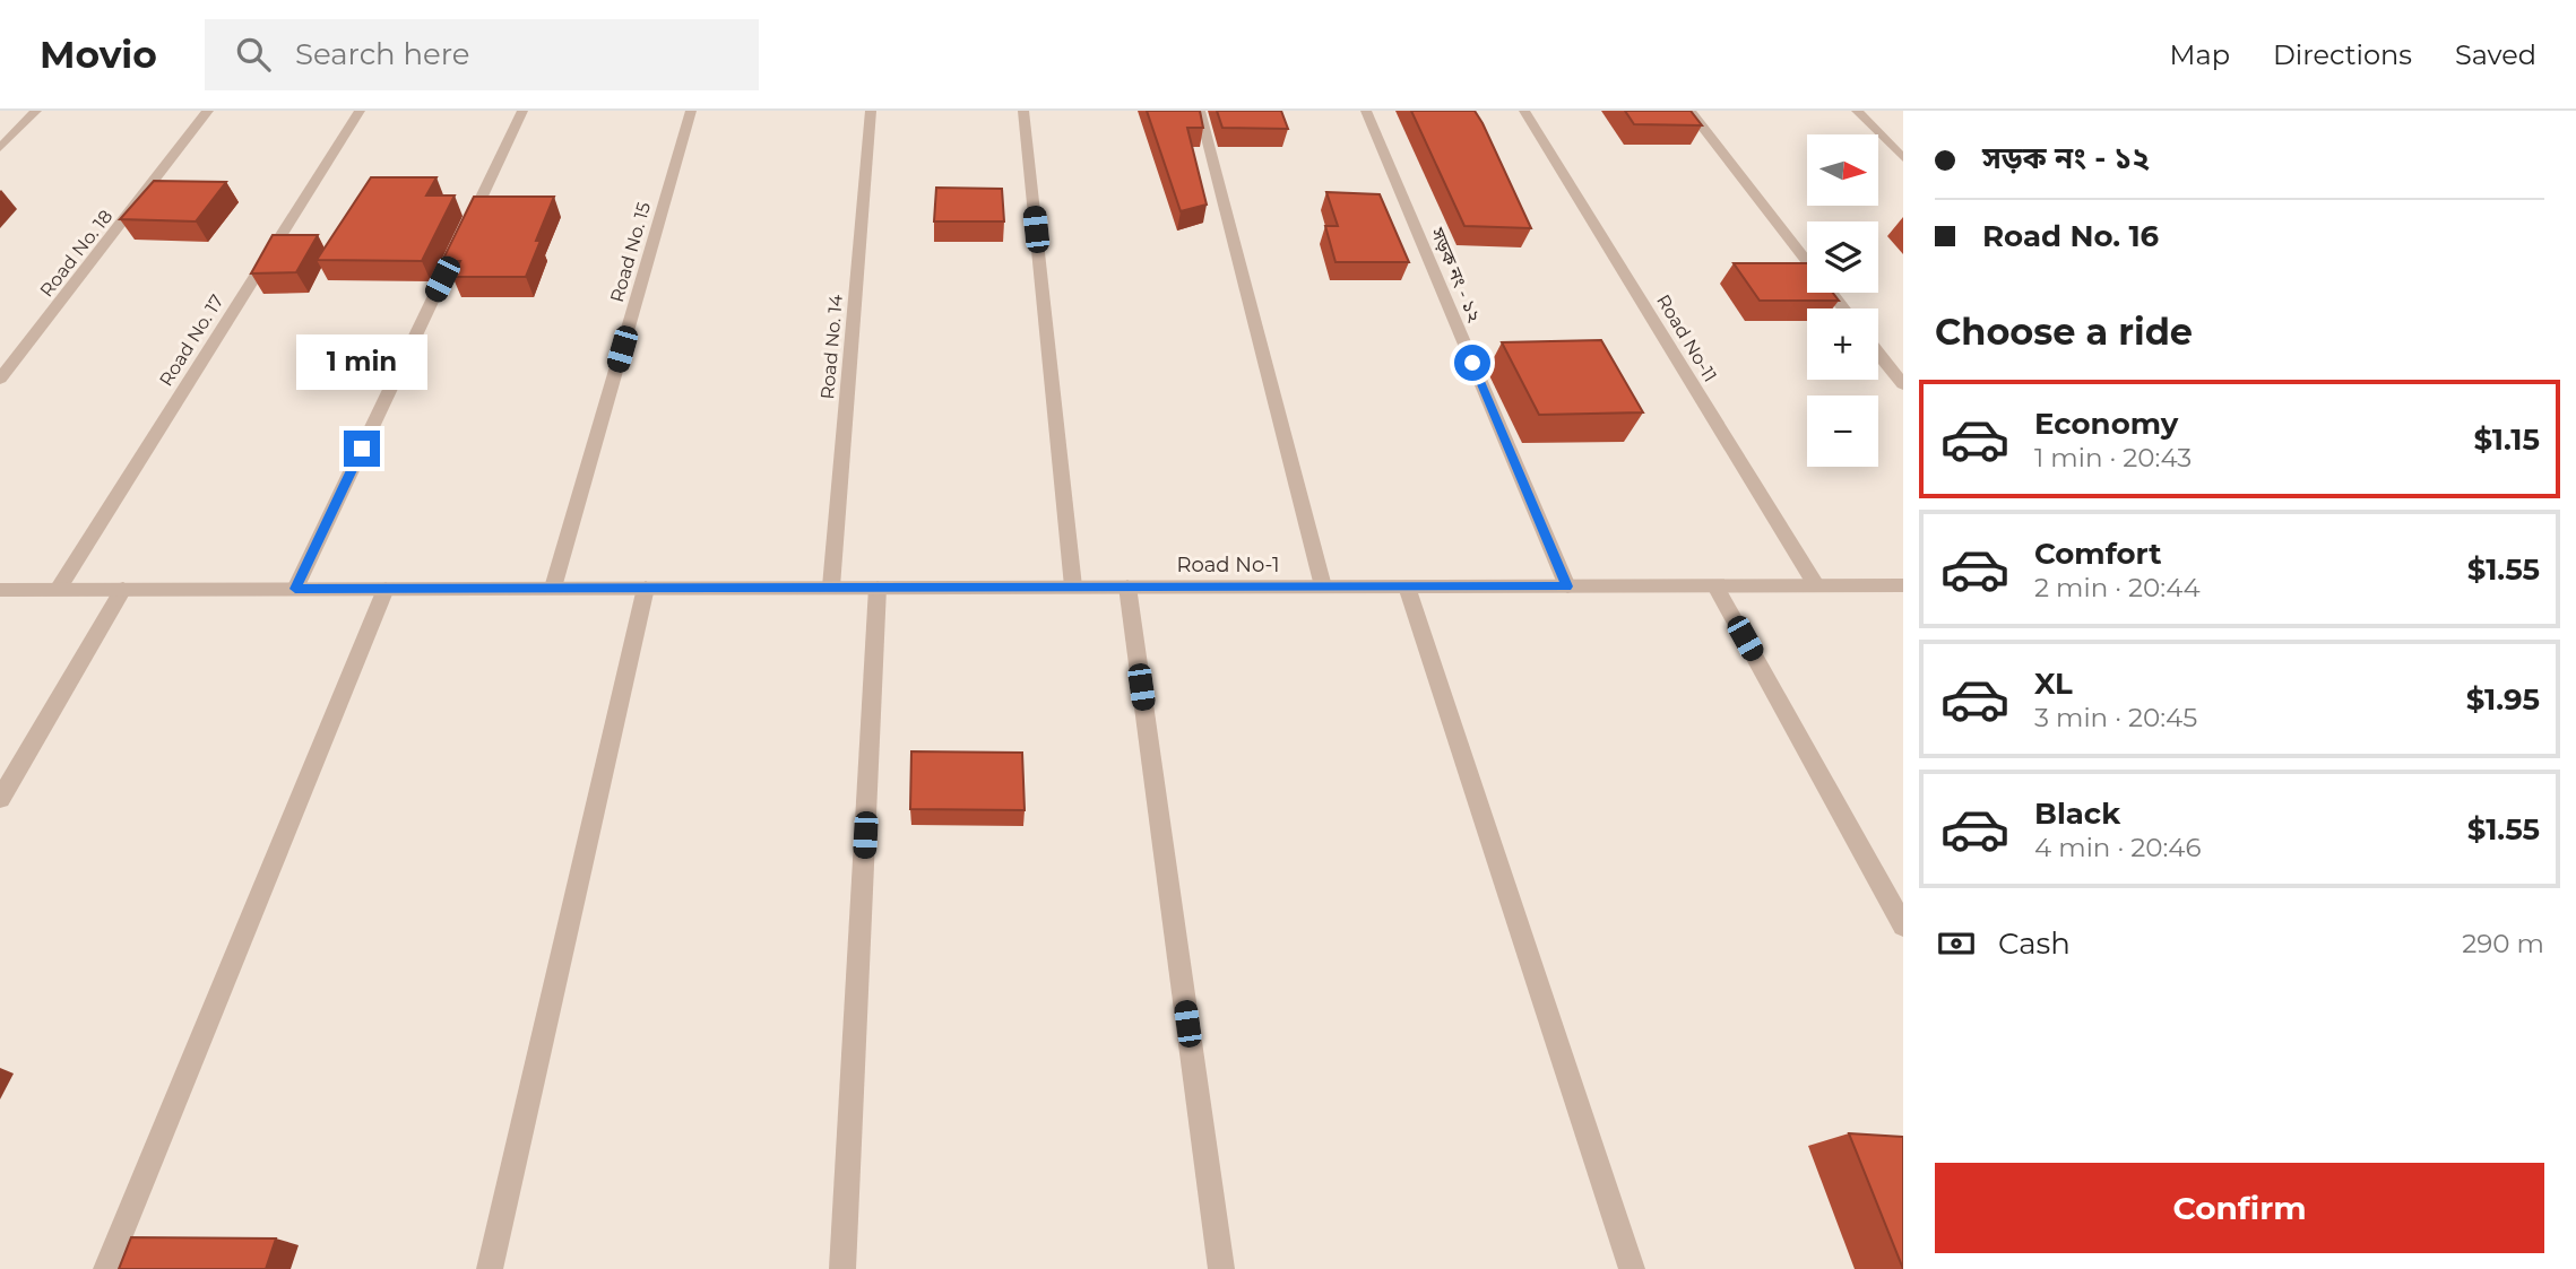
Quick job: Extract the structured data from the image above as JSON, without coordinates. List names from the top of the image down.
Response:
{
  "streets": {
    "street": [
      "Road No. 15",
      "Road No. 18",
      "সড়ক নং - ১২",
      "Road No-11",
      "Road No. 17",
      "Road No. 14",
      "Road No-1"
    ]
  },
  "crossings": [
    ["Road No. 15", "Road No-1"],
    ["সড়ক নং - ১২", "Road No-1"],
    ["Road No-11", "Road No-1"],
    ["Road No. 17", "Road No-1"],
    ["Road No. 14", "Road No-1"]
  ],
  "north": "right",
  "page": {
    "header": "Movio",
    "search": "Search here",
    "nav": ["Map", "Directions", "Saved"],
    "banner": ["সড়ক নং - ১২", "Road No. 16"],
    "map_buttons": ["+", "−"],
    "heading": "Choose a ride",
    "bubble": "1 min",
    "list": [
      {
        "name": "Economy",
        "note": "1 min · 20:43",
        "value": "$1.15"
      },
      {
        "name": "Comfort",
        "note": "2 min · 20:44",
        "value": "$1.55"
      },
      {
        "name": "XL",
        "note": "3 min · 20:45",
        "value": "$1.95"
      },
      {
        "name": "Black",
        "note": "4 min · 20:46",
        "value": "$1.55"
      }
    ],
    "pay": ["Cash", "290 m"],
    "buttons": "Confirm"
  }
}
